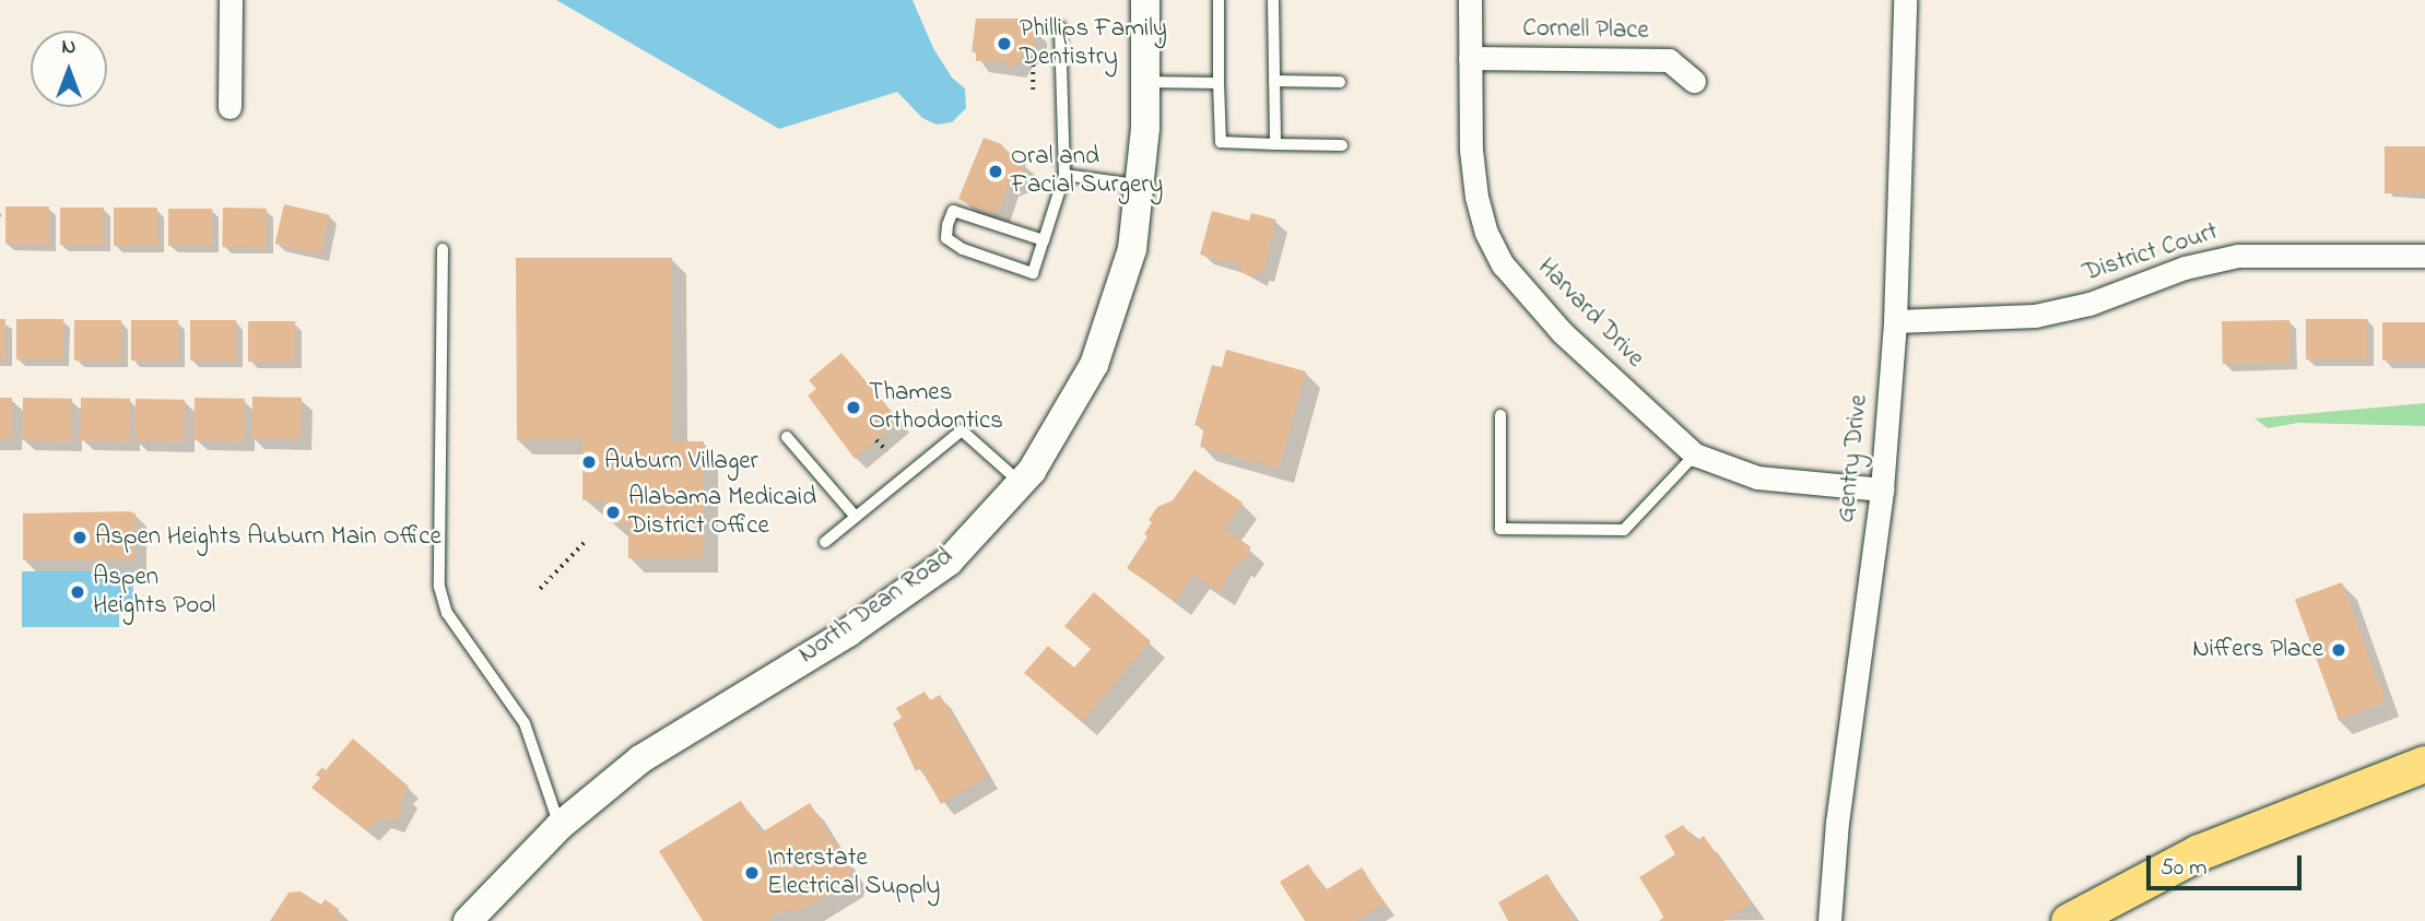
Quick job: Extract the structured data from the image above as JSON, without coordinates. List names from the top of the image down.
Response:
{
  "streets": {
    "street": [
      "Cornell Place",
      "District Court",
      "Harvard Drive",
      "Gentry Drive",
      "North Dean Road"
    ]
  },
  "crossings": [
    ["Cornell Place", "Harvard Drive"],
    ["District Court", "Gentry Drive"],
    ["Harvard Drive", "Gentry Drive"]
  ],
  "places": [
    "Phillips Family Dentistry",
    "Oral and Facial Surgery",
    "Thames Orthodontics",
    "Auburn Villager",
    "Alabama Medicaid District Office",
    "Aspen Heights Auburn Main Office",
    "Aspen Heights Pool",
    "Niffers Place",
    "Interstate Electrical Supply"
  ],
  "scale_bar": "50 m",
  "north": "top"
}
